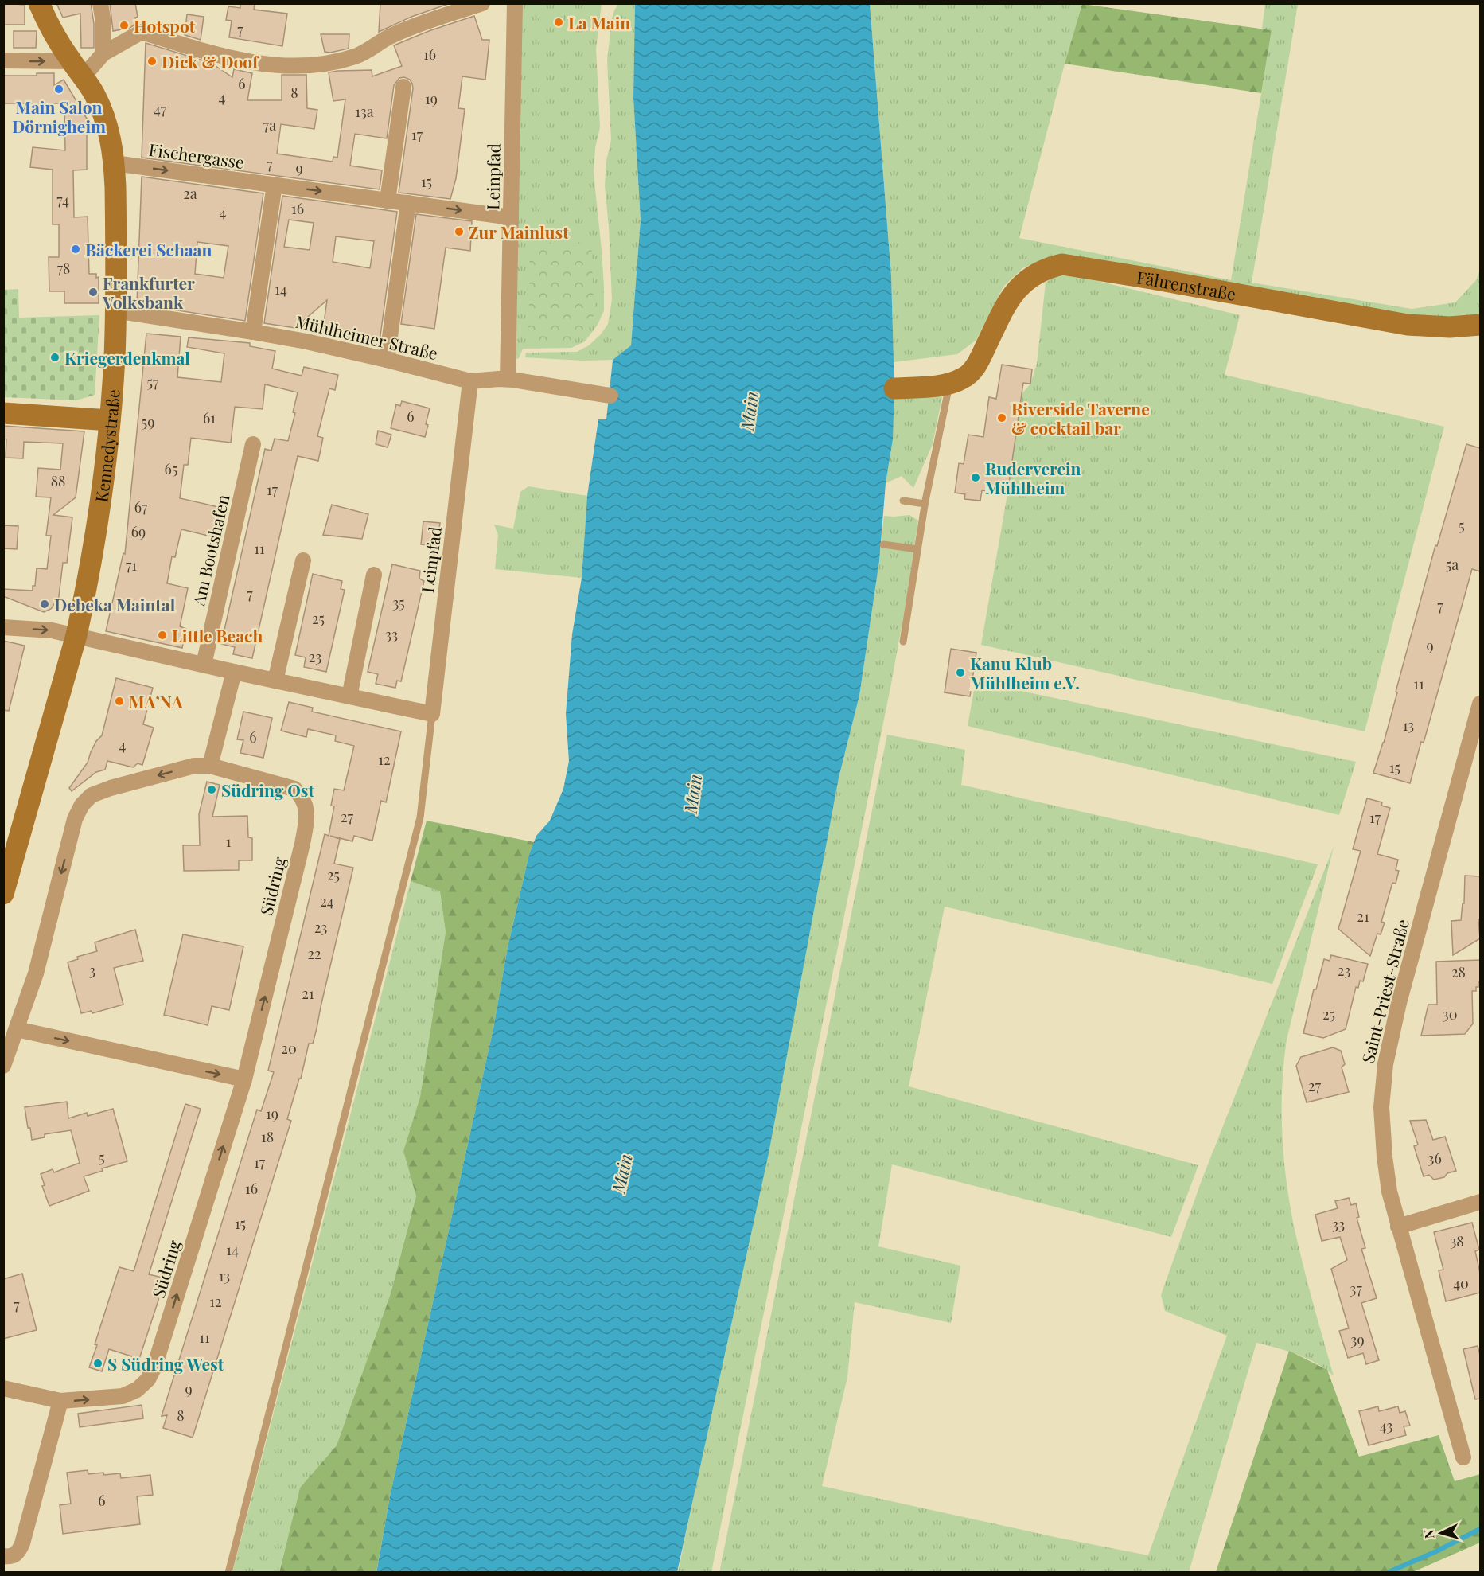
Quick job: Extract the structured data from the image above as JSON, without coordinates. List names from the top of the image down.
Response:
{
  "streets": {
    "main road": ["Fährenstraße", "Kennedystraße"],
    "street": [
      "Fischergasse",
      "Leinpfad",
      "Mühlheimer Straße",
      "Am Bootshafen",
      "Südring",
      "Saint-Priest-Straße"
    ]
  },
  "crossings": [
    ["Fischergasse", "Leinpfad"],
    ["Fischergasse", "Kennedystraße"],
    ["Leinpfad", "Mühlheimer Straße"],
    ["Mühlheimer Straße", "Kennedystraße"]
  ],
  "water": ["Main"],
  "places": [
    "La Main",
    "Hotspot",
    "Dick & Doof",
    "Main Salon Dörnigheim",
    "Zur Mainlust",
    "Bäckerei Schaan",
    "Frankfurter Volksbank",
    "Kriegerdenkmal",
    "Riverside Taverne & cocktail bar",
    "Ruderverein Mühlheim",
    "Debeka Maintal",
    "Little Beach",
    "Kanu Klub Mühlheim e.V.",
    "MA’NA",
    "Südring Ost",
    "S Südring West"
  ],
  "house_numbers": [
    "7",
    "16",
    "6",
    "8",
    "4",
    "19",
    "47",
    "13a",
    "7a",
    "17",
    "7",
    "9",
    "15",
    "2a",
    "74",
    "16",
    "4",
    "78",
    "14",
    "57",
    "6",
    "61",
    "59",
    "65",
    "88",
    "17",
    "67",
    "5",
    "69",
    "11",
    "5a",
    "71",
    "7",
    "35",
    "7",
    "25",
    "33",
    "9",
    "23",
    "11",
    "13",
    "6",
    "4",
    "12",
    "15",
    "27",
    "17",
    "1",
    "25",
    "24",
    "21",
    "23",
    "22",
    "3",
    "23",
    "28",
    "21",
    "25",
    "30",
    "20",
    "27",
    "19",
    "18",
    "5",
    "36",
    "17",
    "16",
    "15",
    "33",
    "38",
    "14",
    "13",
    "40",
    "37",
    "12",
    "7",
    "11",
    "39",
    "9",
    "8",
    "43",
    "6"
  ],
  "north": "left"
}
